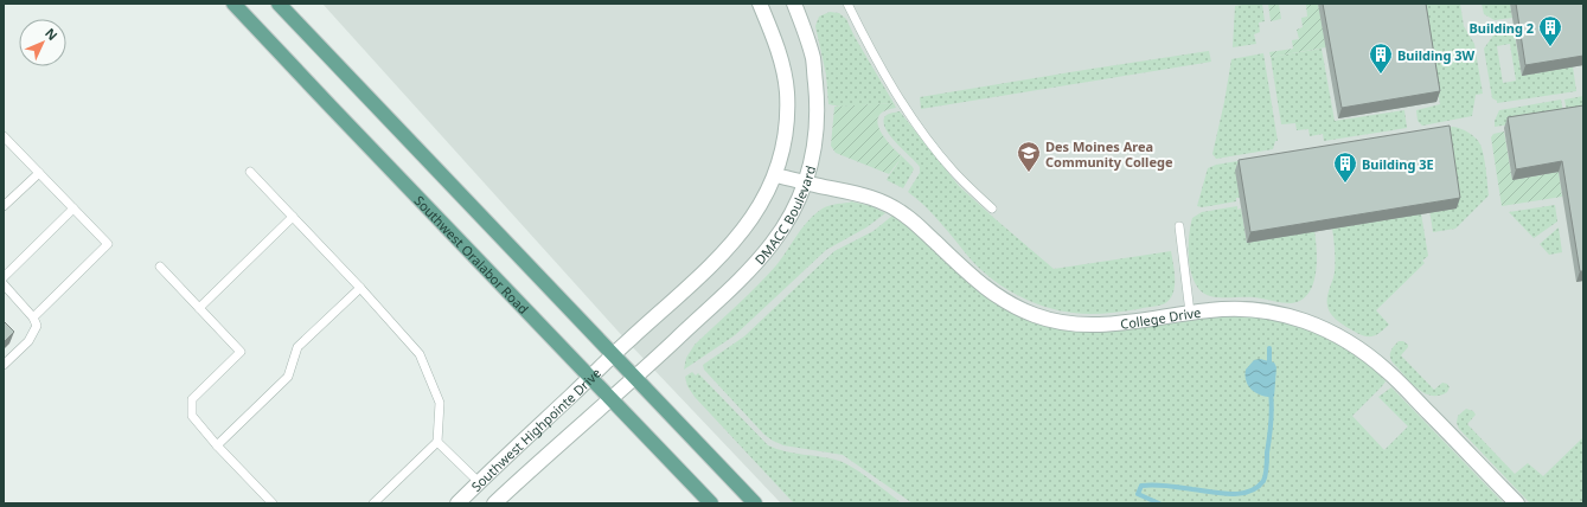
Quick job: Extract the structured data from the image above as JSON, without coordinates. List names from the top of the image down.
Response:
{
  "streets": {
    "main road": ["Southwest Oralabor Road"],
    "street": ["DMACC Boulevard", "College Drive", "Southwest Highpointe Drive"]
  },
  "crossings": [
    ["DMACC Boulevard", "College Drive"],
    ["DMACC Boulevard", "Southwest Highpointe Drive"],
    ["Southwest Oralabor Road", "Southwest Highpointe Drive"]
  ],
  "places": {
    "building": ["Building 2", "Building 3W", "Building 3E"],
    "school or university": ["Des Moines Area Community College"]
  },
  "north": "top right"
}
